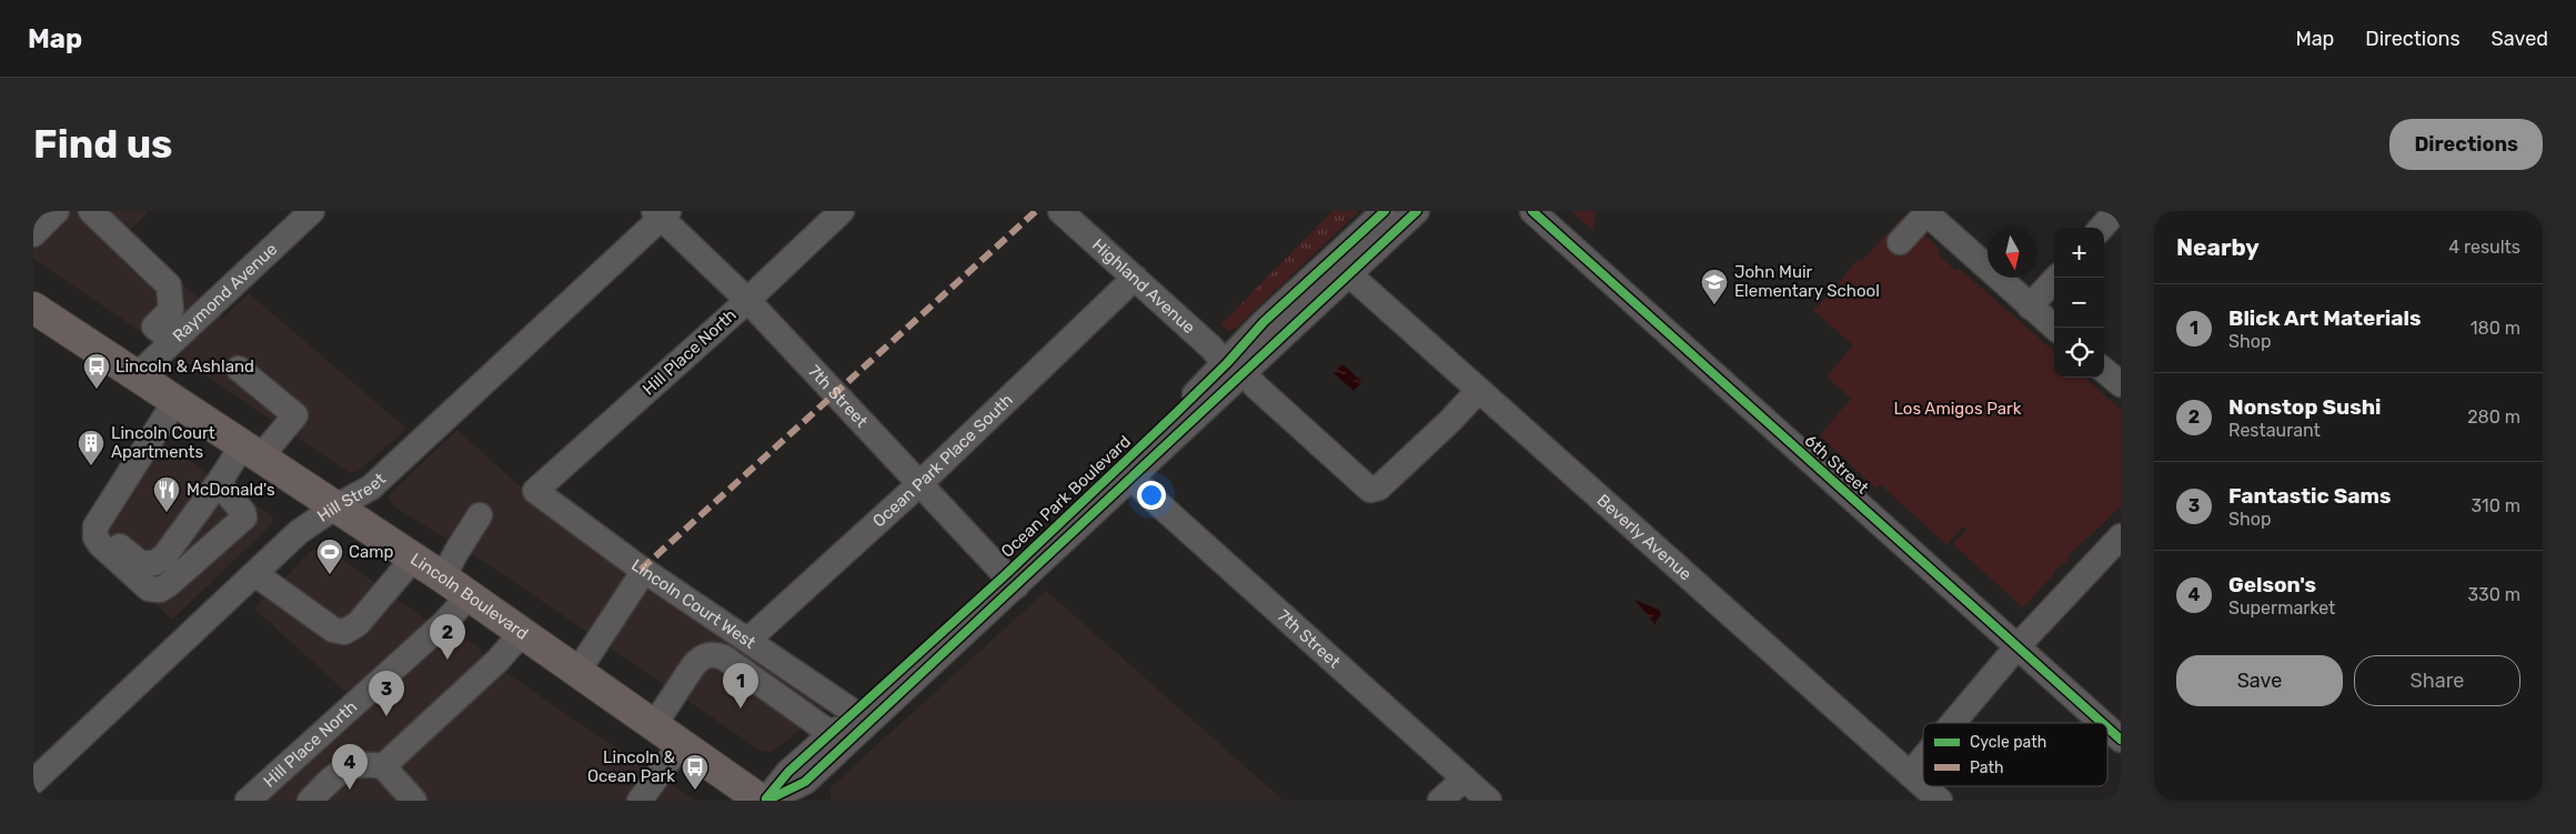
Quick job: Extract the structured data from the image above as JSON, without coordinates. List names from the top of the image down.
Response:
{
  "streets": {
    "highway": ["Lincoln Boulevard"],
    "street": [
      "Highland Avenue",
      "Raymond Avenue",
      "Hill Place North",
      "7th Street",
      "Ocean Park Place South",
      "6th Street",
      "Hill Street",
      "Ocean Park Boulevard",
      "Beverly Avenue",
      "Lincoln Court West"
    ]
  },
  "crossings": [
    ["Highland Avenue", "Ocean Park Place South"],
    ["Highland Avenue", "Beverly Avenue"],
    ["Raymond Avenue", "Lincoln Boulevard"],
    ["Hill Place North", "7th Street"],
    ["Hill Place North", "Lincoln Boulevard"],
    ["Hill Place North", "Lincoln Court West"],
    ["7th Street", "Ocean Park Place South"],
    ["7th Street", "Hill Street"],
    ["7th Street", "Ocean Park Boulevard"],
    ["Ocean Park Place South", "Lincoln Court West"],
    ["Hill Street", "Lincoln Boulevard"],
    ["Ocean Park Boulevard", "Lincoln Boulevard"],
    ["Ocean Park Boulevard", "Lincoln Court West"]
  ],
  "parks": ["Los Amigos Park"],
  "places": {
    "school or university": ["John Muir Elementary School"],
    "bus stop": ["Lincoln & Ashland", "Lincoln & Ocean Park"],
    "building": ["Lincoln Court Apartments"],
    "restaurant": ["McDonald's"],
    "sports": ["Camp"]
  },
  "legend": ["Cycle path", "Path"],
  "north": "bottom",
  "page": {
    "header": "Map",
    "nav": ["Map", "Directions", "Saved"],
    "buttons": [
      "Directions",
      ["Save", "Share"]
    ],
    "title": "Find us",
    "heading": ["Nearby", "4 results"],
    "map_buttons": ["+", "−"],
    "list": [
      {
        "mark": "1",
        "name": "Blick Art Materials",
        "note": "Shop",
        "value": "180 m"
      },
      {
        "mark": "2",
        "name": "Nonstop Sushi",
        "note": "Restaurant",
        "value": "280 m"
      },
      {
        "mark": "3",
        "name": "Fantastic Sams",
        "note": "Shop",
        "value": "310 m"
      },
      {
        "mark": "4",
        "name": "Gelson's",
        "note": "Supermarket",
        "value": "330 m"
      }
    ],
    "pins": [
      "2",
      "1",
      "3",
      "4"
    ]
  }
}
